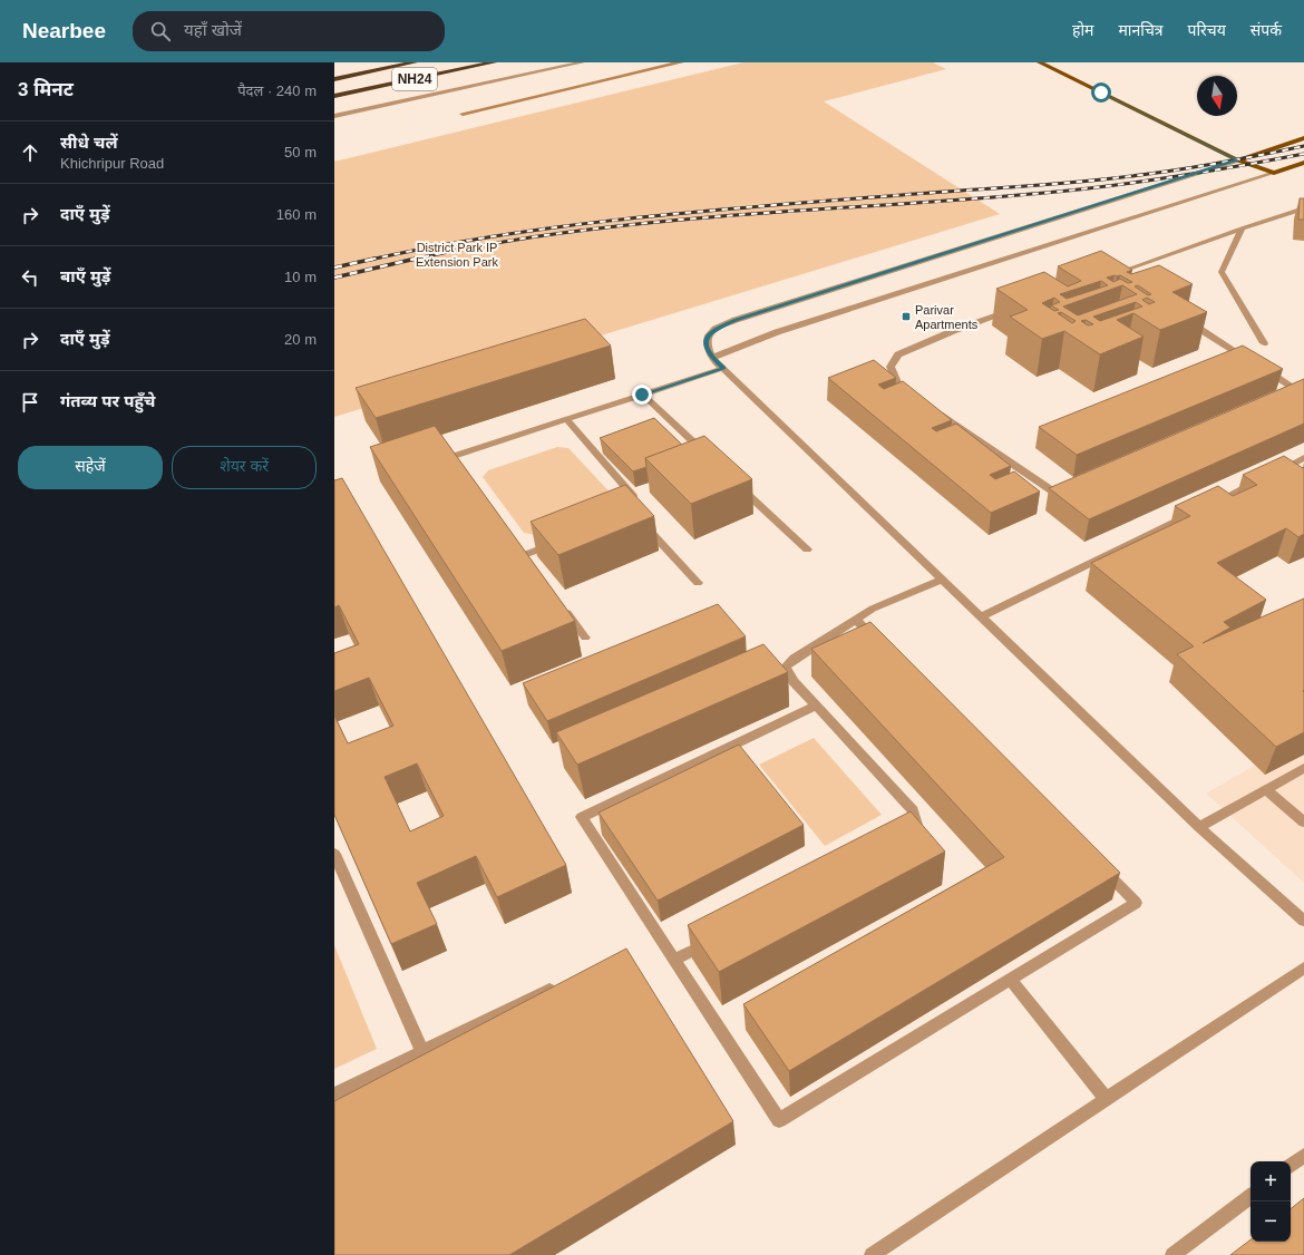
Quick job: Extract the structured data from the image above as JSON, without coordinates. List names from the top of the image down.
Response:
{
  "streets": {
    "highway": ["NH24"]
  },
  "parks": ["District Park IP Extension Park"],
  "places": {
    "transit": ["Parivar Apartments"]
  },
  "north": "bottom",
  "page": {
    "header": "Nearbee",
    "search": "यहाँ खोजें",
    "nav": [
      "होम",
      "मानचित्र",
      "परिचय",
      "संपर्क"
    ],
    "heading": ["3 मिनट", "पैदल · 240 m"],
    "list": [
      ["सीधे चलें", "Khichripur Road", "50 m"],
      ["दाएँ मुड़ें", "160 m"],
      ["बाएँ मुड़ें", "10 m"],
      ["दाएँ मुड़ें", "20 m"],
      "गंतव्य पर पहुँचे"
    ],
    "buttons": ["सहेजें", "शेयर करें"],
    "map_buttons": ["+", "−"]
  }
}
